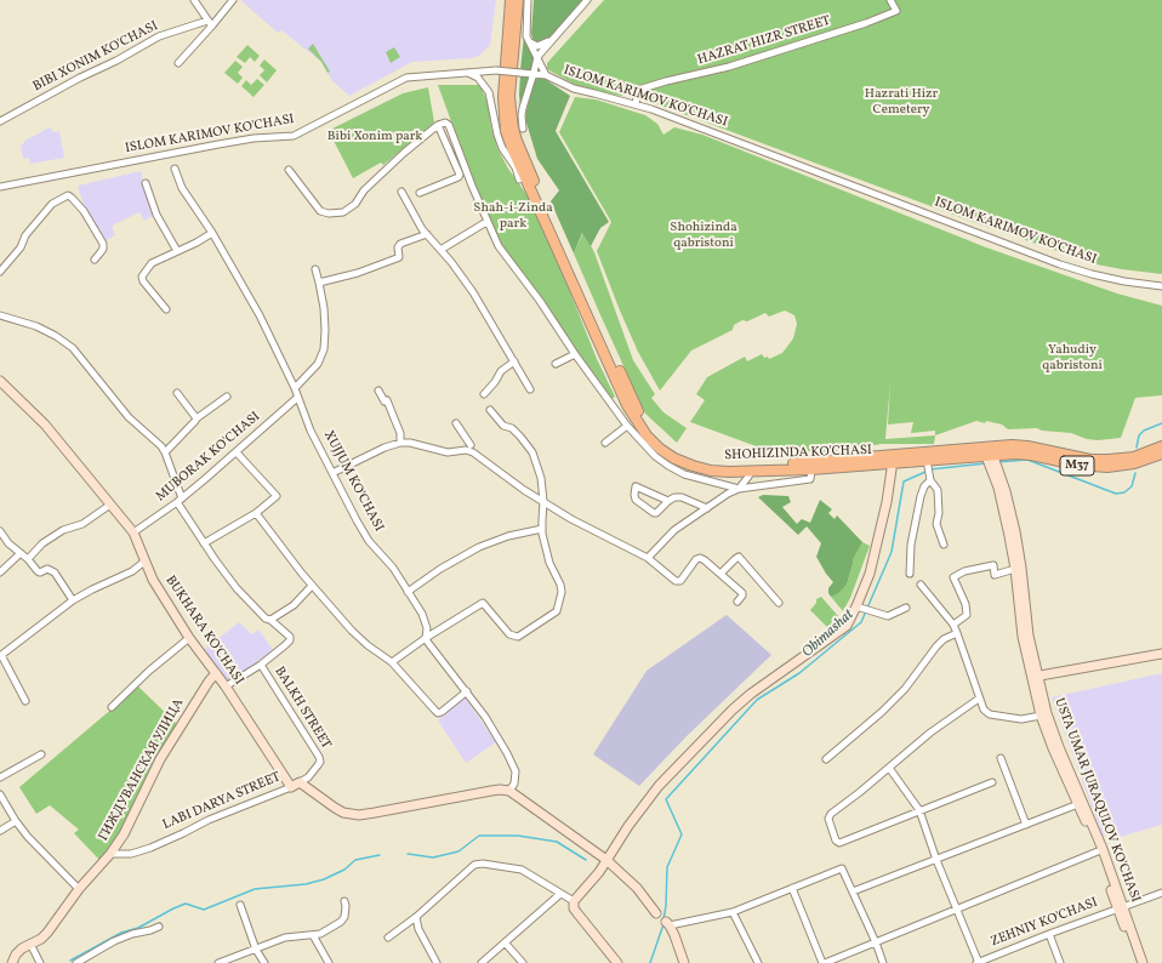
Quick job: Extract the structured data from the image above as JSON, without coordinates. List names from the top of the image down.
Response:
{
  "streets": {
    "main road": ["SHOHIZINDA KO'CHASI", "M37"],
    "street": [
      "HAZRAT HIZR STREET",
      "BIBI XONIM KO'CHASI",
      "ISLOM KARIMOV KO'CHASI",
      "MUBORAK KO'CHASI",
      "XUJJUM KO'CHASI",
      "BUKHARA KO'CHASI",
      "BALKH STREET",
      "ГИЖДУВАНСКАЯ УЛИЦА",
      "USTA UMAR JURAQULOV KO'CHASI",
      "LABI DARYA STREET",
      "ZEHNIY KO'CHASI"
    ]
  },
  "crossings": [
    ["HAZRAT HIZR STREET", "ISLOM KARIMOV KO'CHASI"],
    ["SHOHIZINDA KO'CHASI", "USTA UMAR JURAQULOV KO'CHASI"],
    ["MUBORAK KO'CHASI", "XUJJUM KO'CHASI"],
    ["MUBORAK KO'CHASI", "BUKHARA KO'CHASI"],
    ["XUJJUM KO'CHASI", "LABI DARYA STREET"],
    ["BUKHARA KO'CHASI", "ГИЖДУВАНСКАЯ УЛИЦА"],
    ["BUKHARA KO'CHASI", "LABI DARYA STREET"],
    ["BALKH STREET", "LABI DARYA STREET"],
    ["ГИЖДУВАНСКАЯ УЛИЦА", "LABI DARYA STREET"],
    ["USTA UMAR JURAQULOV KO'CHASI", "ZEHNIY KO'CHASI"]
  ],
  "water": ["Obimashat"],
  "parks": [
    "Hazrati Hizr Cemetery",
    "Bibi Xonim park",
    "Shah-i-Zinda park",
    "Shohizinda qabristoni",
    "Yahudiy qabristoni"
  ]
}
